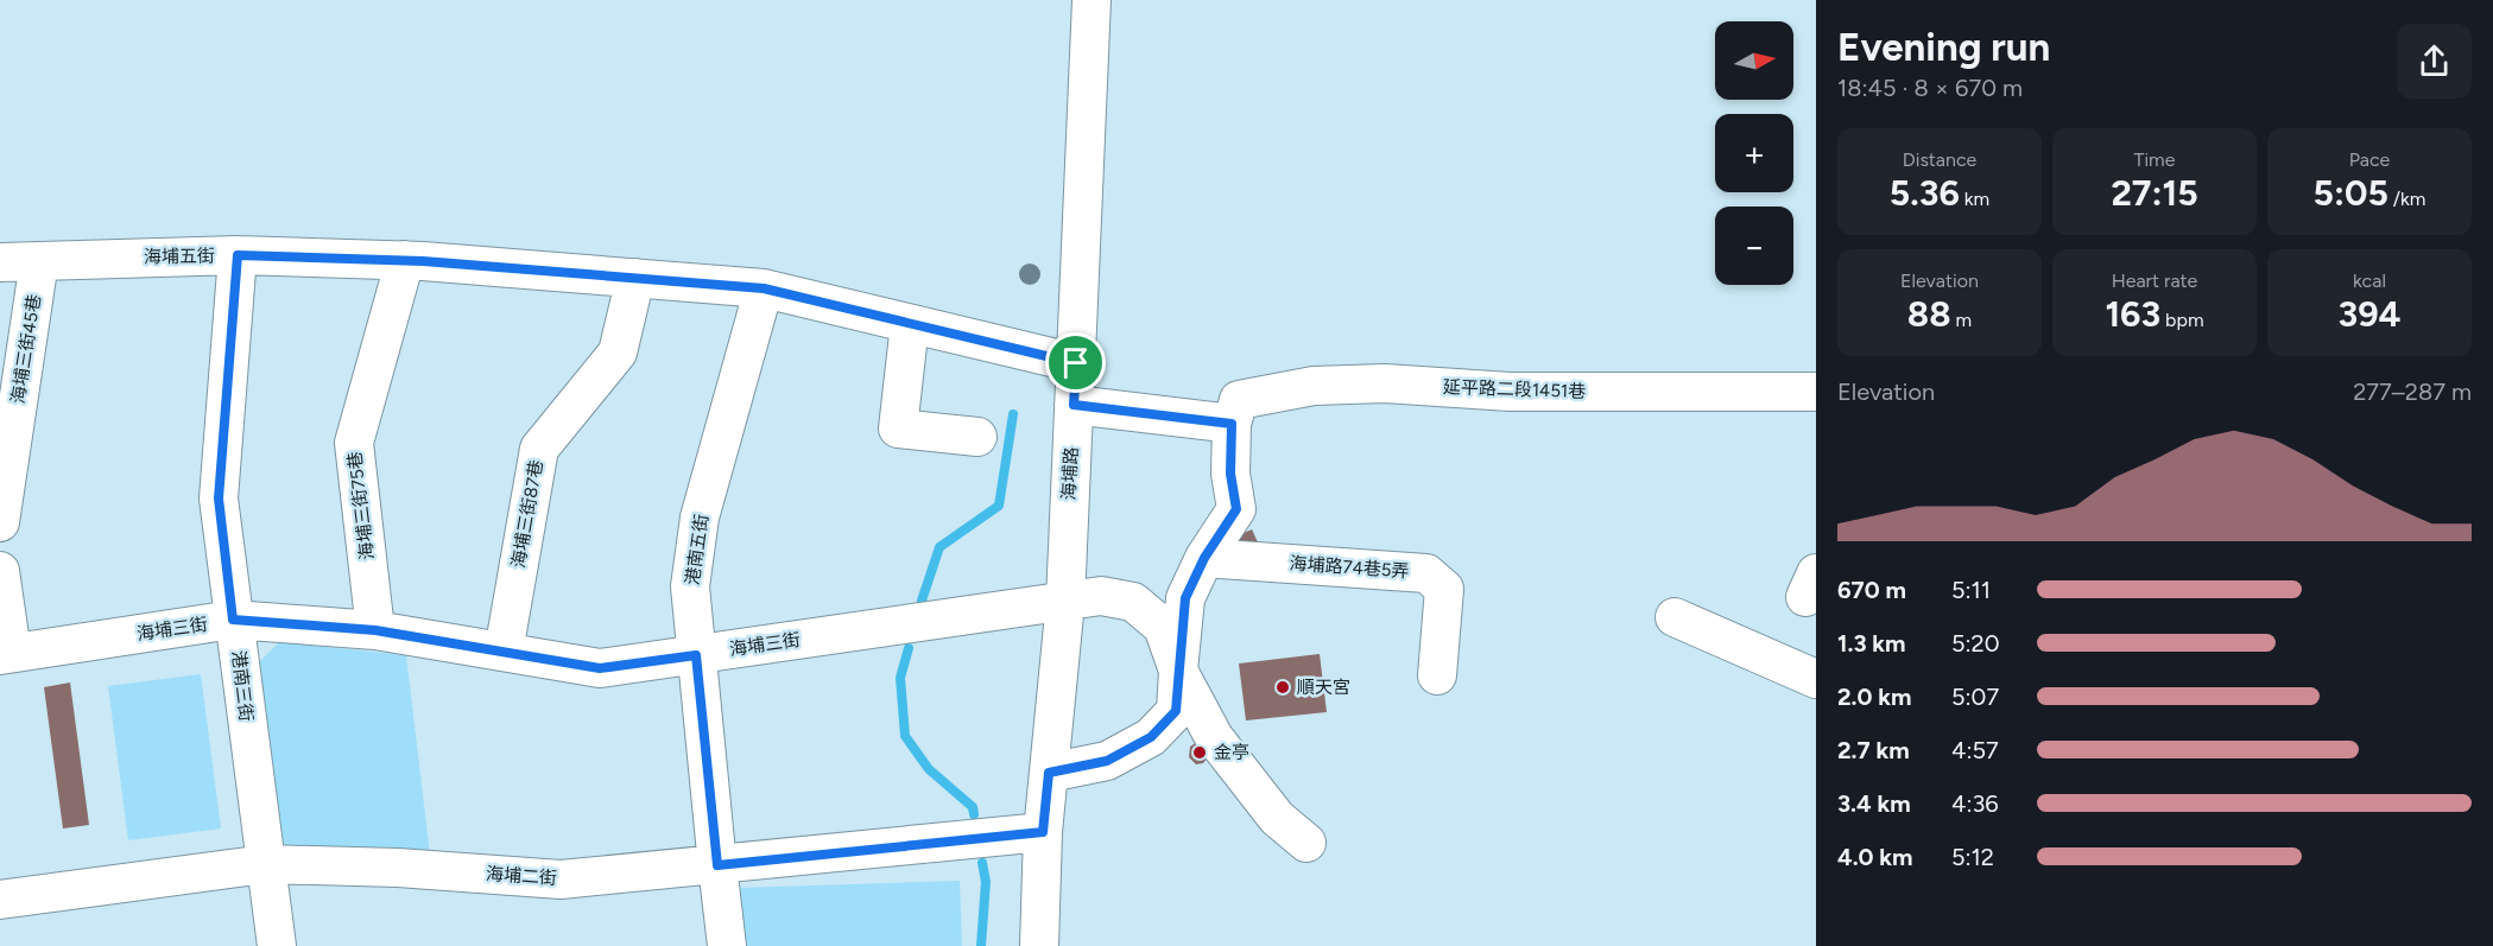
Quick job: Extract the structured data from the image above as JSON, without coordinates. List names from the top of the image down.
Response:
{
  "streets": {
    "street": [
      "海埔五街",
      "海埔三街45巷",
      "延平路二段1451巷",
      "海埔路",
      "海埔三街75巷",
      "海埔三街87巷",
      "港南五街",
      "海埔路74巷5弄",
      "海埔三街",
      "港南三街",
      "海埔二街"
    ]
  },
  "crossings": [
    ["海埔五街", "海埔三街45巷"],
    ["海埔五街", "海埔路"],
    ["海埔五街", "海埔三街75巷"],
    ["海埔五街", "海埔三街87巷"],
    ["海埔五街", "港南五街"],
    ["海埔五街", "港南三街"],
    ["海埔路", "海埔三街"],
    ["海埔路", "海埔二街"],
    ["海埔三街75巷", "海埔三街"],
    ["海埔三街87巷", "海埔三街"],
    ["港南五街", "海埔三街"],
    ["港南五街", "海埔二街"],
    ["海埔三街", "港南三街"],
    ["港南三街", "海埔二街"]
  ],
  "places": ["順天宮", "金亭"],
  "north": "right",
  "page": {
    "heading": ["Evening run", "18:45 · 8 × 670 m"],
    "map_buttons": ["+", "−"],
    "stats": [
      ["Distance", "5.36 km"],
      ["Time", "27:15"],
      ["Pace", "5:05 /km"],
      ["Elevation", "88 m"],
      ["Heart rate", "163 bpm"],
      ["kcal", "394"]
    ],
    "chart": ["Elevation", "277–287 m"],
    "list": [
      {
        "name": "670 m",
        "note": "5:11"
      },
      {
        "name": "1.3 km",
        "note": "5:20"
      },
      {
        "name": "2.0 km",
        "note": "5:07"
      },
      {
        "name": "2.7 km",
        "note": "4:57"
      },
      {
        "name": "3.4 km",
        "note": "4:36"
      },
      {
        "name": "4.0 km",
        "note": "5:12"
      }
    ]
  }
}
